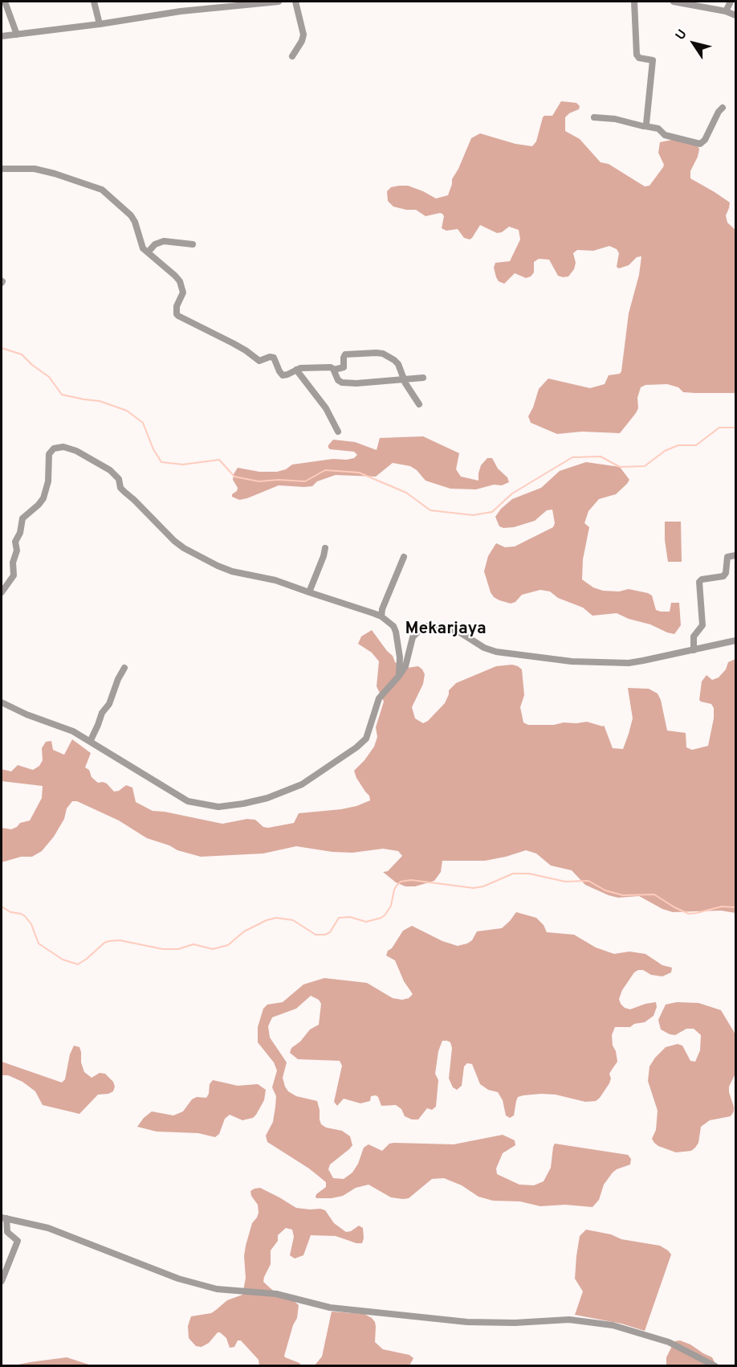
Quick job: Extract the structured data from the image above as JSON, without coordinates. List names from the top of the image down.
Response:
{
  "districts": ["Mekarjaya"],
  "north": "top left"
}
